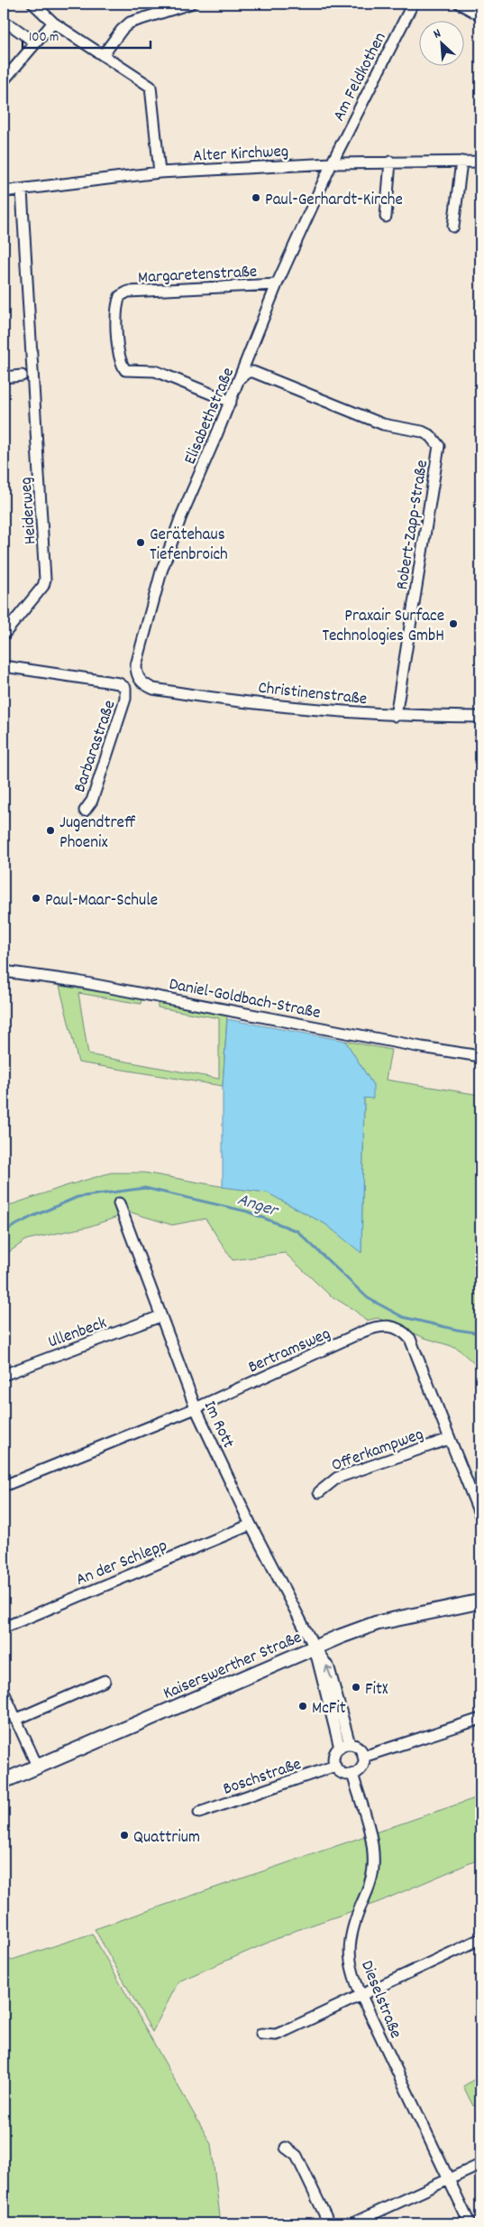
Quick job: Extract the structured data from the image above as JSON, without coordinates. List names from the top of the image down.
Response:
{
  "streets": {
    "main road": ["Kaiserswerther Straße"],
    "street": [
      "Am Feldkothen",
      "Alter Kirchweg",
      "Margaretenstraße",
      "Elisabethstraße",
      "Heiderweg",
      "Robert-Zapp-Straße",
      "Christinenstraße",
      "Barbarastraße",
      "Daniel-Goldbach-Straße",
      "Ullenbeck",
      "Bertramsweg",
      "Im Rott",
      "Offerkampweg",
      "An der Schlepp",
      "Boschstraße",
      "Dieselstraße"
    ]
  },
  "crossings": [
    ["Am Feldkothen", "Alter Kirchweg"],
    ["Am Feldkothen", "Elisabethstraße"],
    ["Alter Kirchweg", "Elisabethstraße"],
    ["Alter Kirchweg", "Heiderweg"],
    ["Margaretenstraße", "Elisabethstraße"],
    ["Elisabethstraße", "Robert-Zapp-Straße"],
    ["Elisabethstraße", "Christinenstraße"],
    ["Robert-Zapp-Straße", "Christinenstraße"],
    ["Ullenbeck", "Im Rott"],
    ["Bertramsweg", "Im Rott"],
    ["Bertramsweg", "Offerkampweg"],
    ["Im Rott", "An der Schlepp"],
    ["Im Rott", "Kaiserswerther Straße"],
    ["Boschstraße", "Dieselstraße"]
  ],
  "water": ["Anger"],
  "places": [
    "Paul-Gerhardt-Kirche",
    "Gerätehaus Tiefenbroich",
    "Praxair Surface Technologies GmbH",
    "Jugendtreff Phoenix",
    "Paul-Maar-Schule",
    "FitX",
    "McFit",
    "Quattrium"
  ],
  "scale_bar": "100 m",
  "north": "top left"
}
